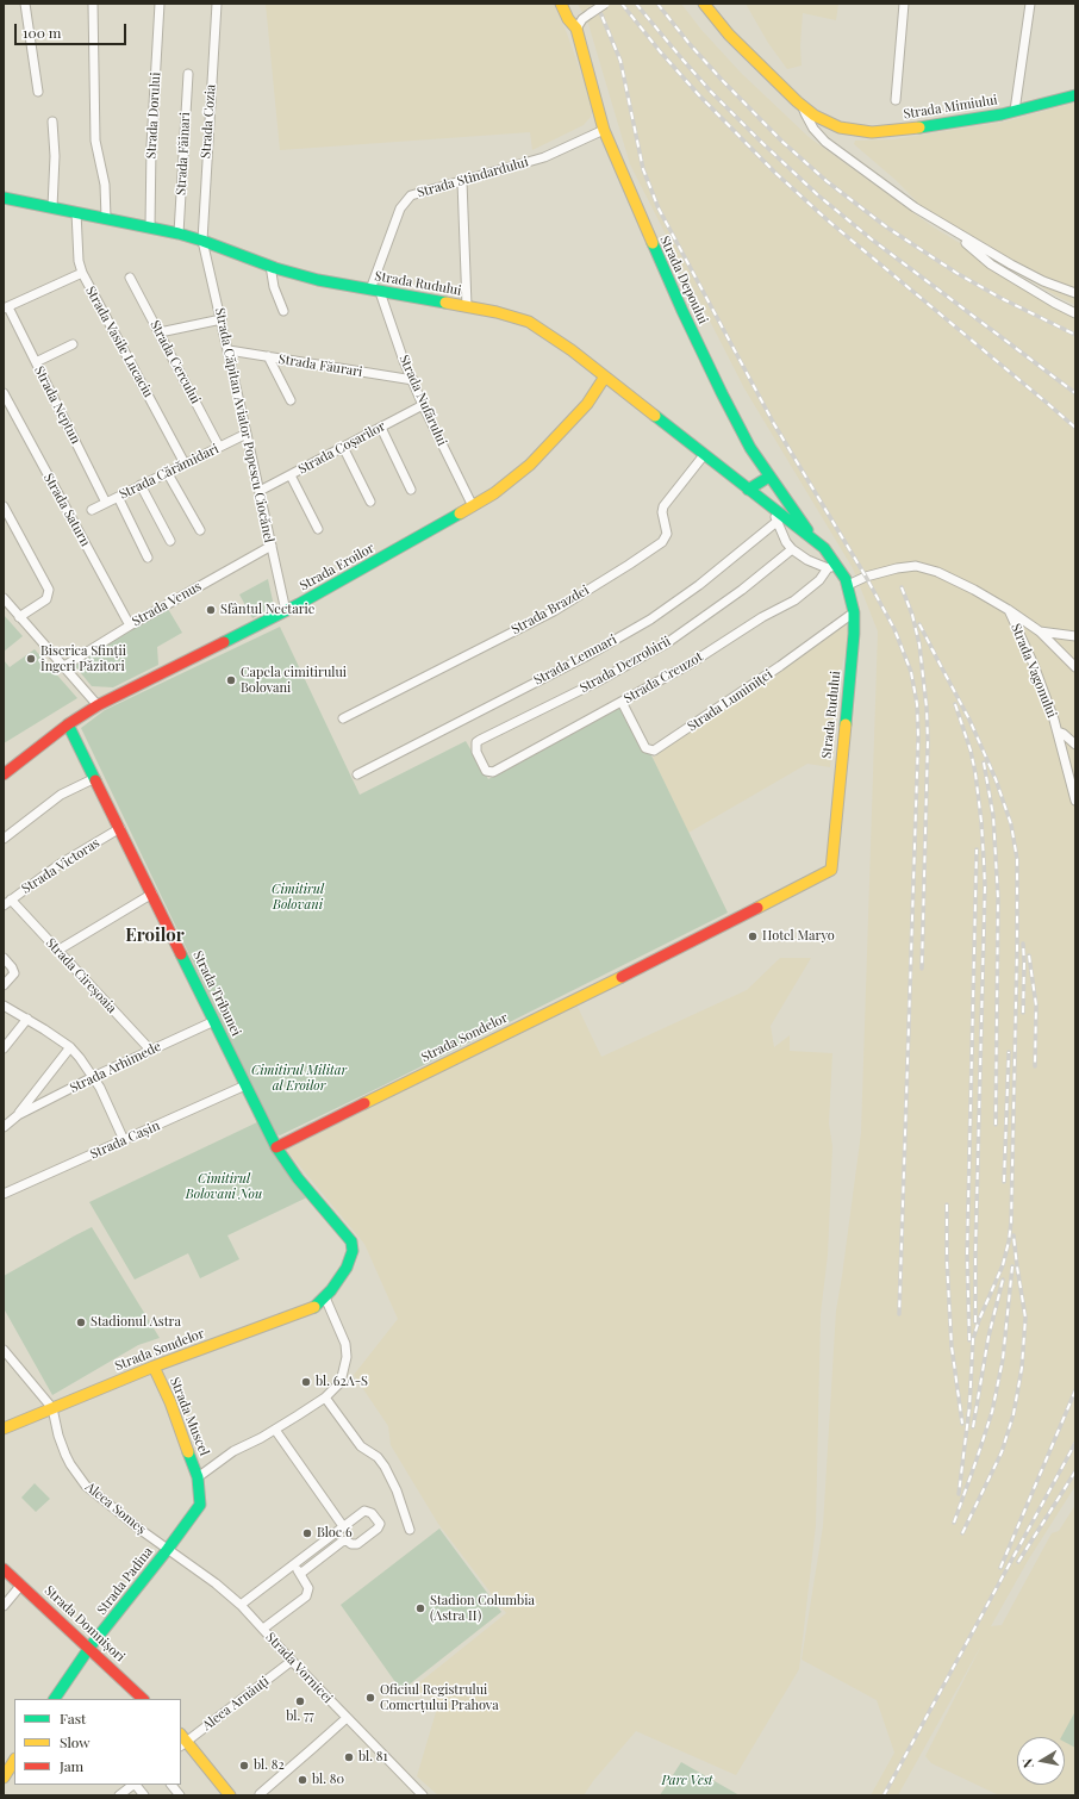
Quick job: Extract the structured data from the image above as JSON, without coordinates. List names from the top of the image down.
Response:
{
  "streets": {
    "street": [
      "Strada Mimiului",
      "Strada Dorului",
      "Strada Cozia",
      "Strada Făinari",
      "Strada Stindardului",
      "Strada Depoului",
      "Strada Rudului",
      "Strada Vasile Lucaciu",
      "Strada Cercului",
      "Strada Făurari",
      "Strada Nufărului",
      "Strada Neptun",
      "Strada Căpitan Aviator Popescu Ciocănel",
      "Strada Coșarilor",
      "Strada Cărămidari",
      "Strada Saturn",
      "Strada Eroilor",
      "Strada Venus",
      "Strada Brazdei",
      "Strada Lemnari",
      "Strada Dezrobirii",
      "Strada Vagonului",
      "Strada Creuzot",
      "Strada Luminiței",
      "Strada Victoras",
      "Strada Cireșoaia",
      "Strada Tribunei",
      "Strada Sondelor",
      "Strada Arhimede",
      "Strada Cașin",
      "Strada Muscel",
      "Aleea Someș",
      "Strada Padina",
      "Strada Domnișori",
      "Strada Vornicei",
      "Aleea Arnăuți"
    ]
  },
  "crossings": [
    ["Strada Dorului", "Strada Rudului"],
    ["Strada Cozia", "Strada Rudului"],
    ["Strada Cozia", "Strada Căpitan Aviator Popescu Ciocănel"],
    ["Strada Făinari", "Strada Rudului"],
    ["Strada Stindardului", "Strada Depoului"],
    ["Strada Stindardului", "Strada Rudului"],
    ["Strada Stindardului", "Strada Nufărului"],
    ["Strada Depoului", "Strada Rudului"],
    ["Strada Rudului", "Strada Vasile Lucaciu"],
    ["Strada Rudului", "Strada Nufărului"],
    ["Strada Rudului", "Strada Căpitan Aviator Popescu Ciocănel"],
    ["Strada Rudului", "Strada Eroilor"],
    ["Strada Rudului", "Strada Brazdei"],
    ["Strada Rudului", "Strada Creuzot"],
    ["Strada Rudului", "Strada Luminiței"],
    ["Strada Rudului", "Strada Sondelor"],
    ["Strada Vasile Lucaciu", "Strada Cărămidari"],
    ["Strada Cercului", "Strada Cărămidari"],
    ["Strada Făurari", "Strada Nufărului"],
    ["Strada Făurari", "Strada Căpitan Aviator Popescu Ciocănel"],
    ["Strada Nufărului", "Strada Coșarilor"],
    ["Strada Nufărului", "Strada Eroilor"],
    ["Strada Neptun", "Strada Cărămidari"],
    ["Strada Căpitan Aviator Popescu Ciocănel", "Strada Coșarilor"],
    ["Strada Căpitan Aviator Popescu Ciocănel", "Strada Cărămidari"],
    ["Strada Căpitan Aviator Popescu Ciocănel", "Strada Eroilor"],
    ["Strada Căpitan Aviator Popescu Ciocănel", "Strada Venus"],
    ["Strada Saturn", "Strada Venus"],
    ["Strada Eroilor", "Strada Tribunei"],
    ["Strada Dezrobirii", "Strada Creuzot"],
    ["Strada Creuzot", "Strada Luminiței"],
    ["Strada Victoras", "Strada Cireșoaia"],
    ["Strada Victoras", "Strada Tribunei"],
    ["Strada Cireșoaia", "Strada Arhimede"],
    ["Strada Tribunei", "Strada Sondelor"],
    ["Strada Tribunei", "Strada Arhimede"],
    ["Strada Tribunei", "Strada Cașin"],
    ["Strada Sondelor", "Strada Muscel"],
    ["Strada Sondelor", "Aleea Someș"],
    ["Strada Muscel", "Aleea Someș"],
    ["Strada Muscel", "Strada Padina"],
    ["Strada Muscel", "Strada Vornicei"],
    ["Aleea Someș", "Strada Padina"],
    ["Aleea Someș", "Strada Vornicei"],
    ["Strada Padina", "Strada Domnișori"],
    ["Strada Padina", "Strada Vornicei"],
    ["Strada Vornicei", "Aleea Arnăuți"]
  ],
  "districts": ["Eroilor"],
  "parks": [
    "Cimitirul Bolovani",
    "Cimitirul Militar al Eroilor",
    "Cimitirul Bolovani Nou",
    "Parc Vest"
  ],
  "places": [
    "Sfântul Nectarie",
    "Biserica Sfinții Îngeri Păzitori",
    "Capela cimitirului Bolovani",
    "Hotel Maryo",
    "Stadionul Astra",
    "bl. 62A-S",
    "Bloc 6",
    "Stadion Columbia (Astra II)",
    "Oficiul Registrului Comerțului Prahova",
    "bl. 77",
    "bl. 81",
    "bl. 82",
    "bl. 80"
  ],
  "legend": ["Fast", "Slow", "Jam"],
  "scale_bar": "100 m",
  "north": "left"
}
